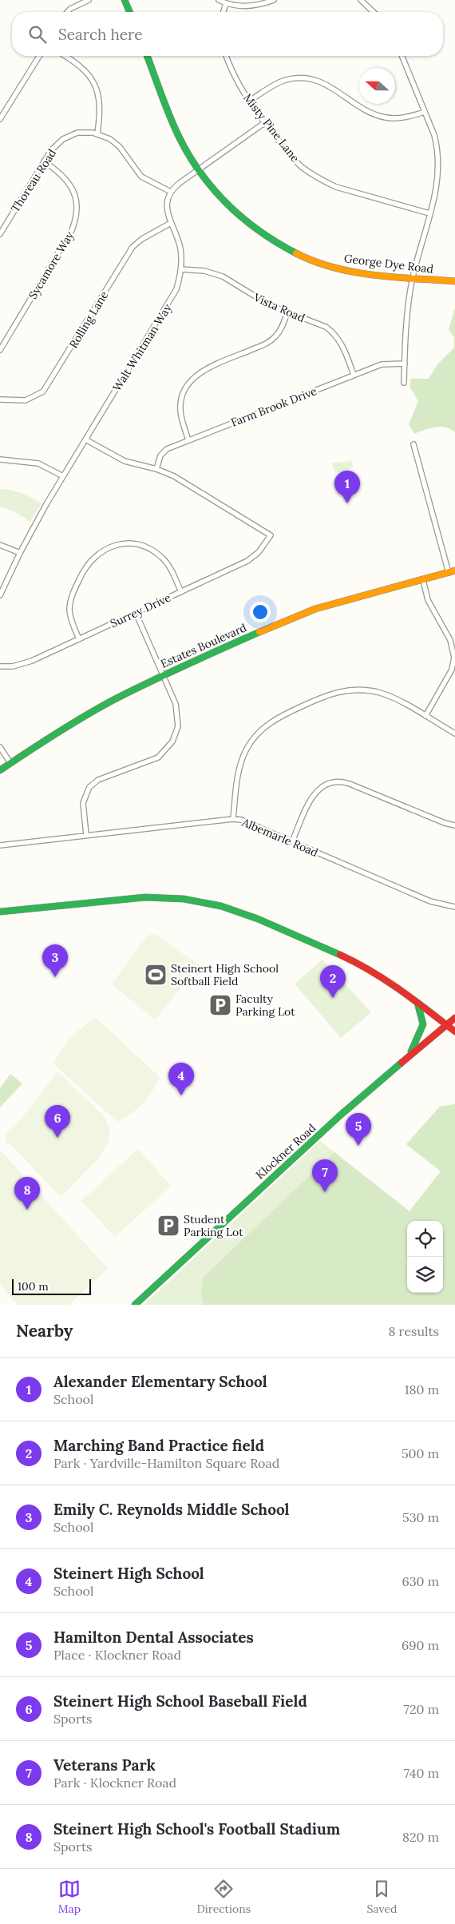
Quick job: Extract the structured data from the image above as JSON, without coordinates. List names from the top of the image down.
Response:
{
  "streets": {
    "street": [
      "Misty Pine Lane",
      "Thoreau Road",
      "George Dye Road",
      "Sycamore Way",
      "Vista Road",
      "Rolling Lane",
      "Walt Whitman Way",
      "Farm Brook Drive",
      "Surrey Drive",
      "Estates Boulevard",
      "Albemarle Road",
      "Klockner Road"
    ]
  },
  "crossings": [
    ["Thoreau Road", "Sycamore Way"],
    ["Thoreau Road", "Walt Whitman Way"],
    ["Vista Road", "Walt Whitman Way"],
    ["Vista Road", "Farm Brook Drive"],
    ["Rolling Lane", "Walt Whitman Way"],
    ["Farm Brook Drive", "Surrey Drive"]
  ],
  "places": {
    "sports": ["Steinert High School Softball Field"],
    "parking": ["Faculty Parking Lot", "Student Parking Lot"]
  },
  "scale_bar": "100 m",
  "north": "left",
  "page": {
    "search": "Search here",
    "pins": [
      "1",
      "3",
      "2",
      "4",
      "6",
      "5",
      "7",
      "8"
    ],
    "scale": "100 m",
    "heading": ["Nearby", "8 results"],
    "list": [
      {
        "mark": "1",
        "name": "Alexander Elementary School",
        "note": "School",
        "value": "180 m"
      },
      {
        "mark": "2",
        "name": "Marching Band Practice field",
        "note": "Park · Yardville-Hamilton Square Road",
        "value": "500 m"
      },
      {
        "mark": "3",
        "name": "Emily C. Reynolds Middle School",
        "note": "School",
        "value": "530 m"
      },
      {
        "mark": "4",
        "name": "Steinert High School",
        "note": "School",
        "value": "630 m"
      },
      {
        "mark": "5",
        "name": "Hamilton Dental Associates",
        "note": "Place · Klockner Road",
        "value": "690 m"
      },
      {
        "mark": "6",
        "name": "Steinert High School Baseball Field",
        "note": "Sports",
        "value": "720 m"
      },
      {
        "mark": "7",
        "name": "Veterans Park",
        "note": "Park · Klockner Road",
        "value": "740 m"
      },
      {
        "mark": "8",
        "name": "Steinert High School's Football Stadium",
        "note": "Sports",
        "value": "820 m"
      }
    ],
    "nav": ["Map", "Directions", "Saved"]
  }
}
